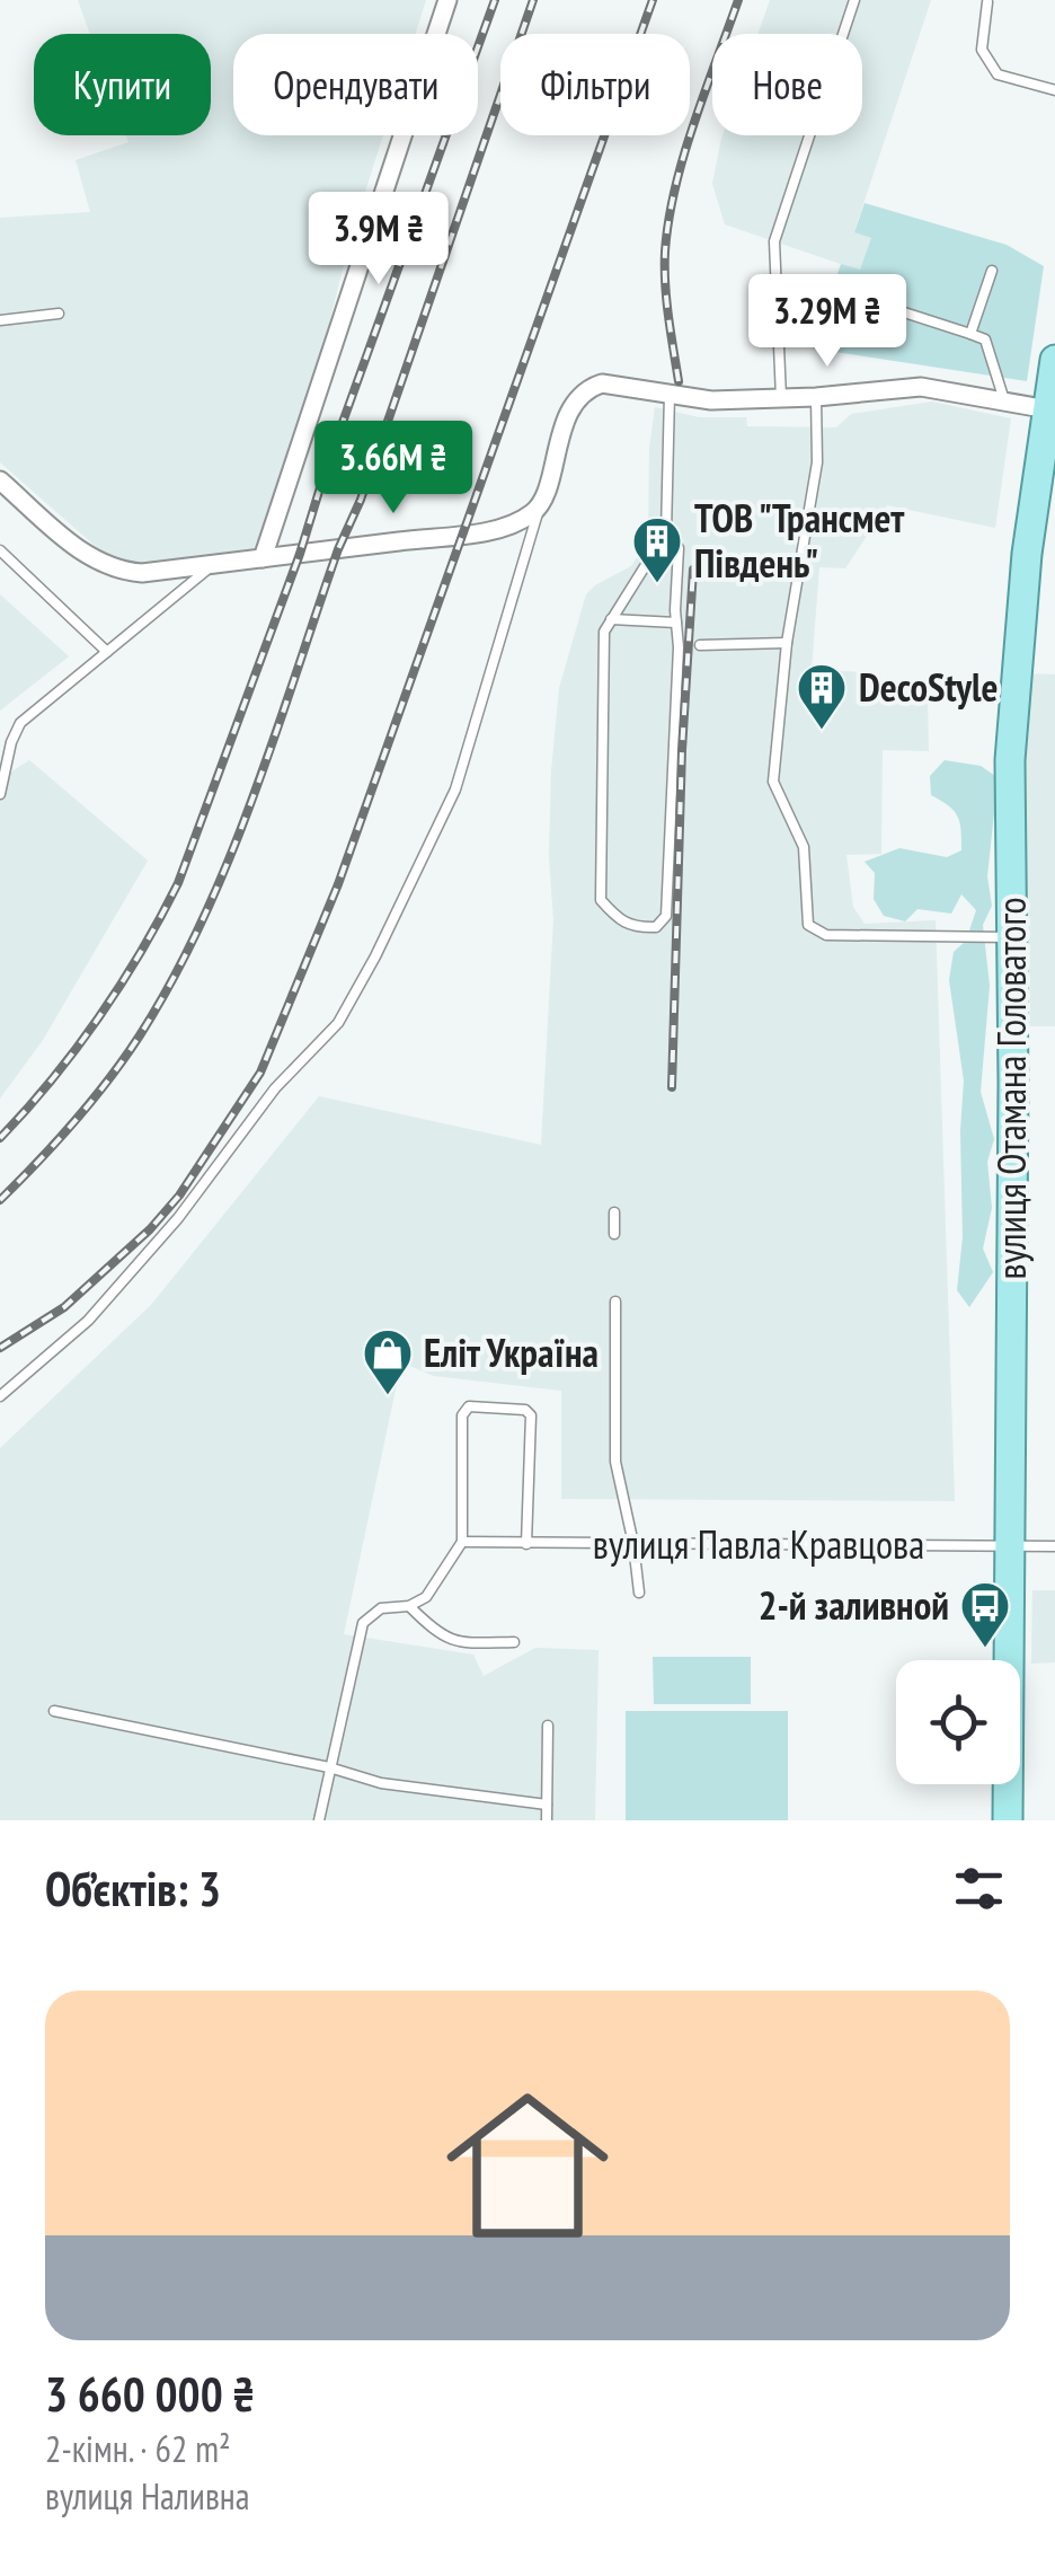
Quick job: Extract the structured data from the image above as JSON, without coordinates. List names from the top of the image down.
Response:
{
  "streets": {
    "main road": ["вулиця Отамана Головатого"],
    "lane": ["вулиця Павла Кравцова"]
  },
  "crossings": [
    ["вулиця Отамана Головатого", "вулиця Павла Кравцова"]
  ],
  "places": {
    "building": ["ТОВ \"Трансмет Південь\"", "DecoStyle"],
    "shop": ["Еліт Україна"],
    "bus stop": ["2-й заливной"]
  },
  "page": {
    "chip": [
      "Купити",
      "Орендувати",
      "Фільтри",
      "Нове"
    ],
    "price": ["3.9M ₴", "3.29M ₴", "3.66M ₴"],
    "heading": "Об’єктів: 3",
    "list": [
      {
        "name": "3 660 000 ₴",
        "note": "2-кімн. · 62 m² · вулиця Наливна"
      }
    ]
  }
}
